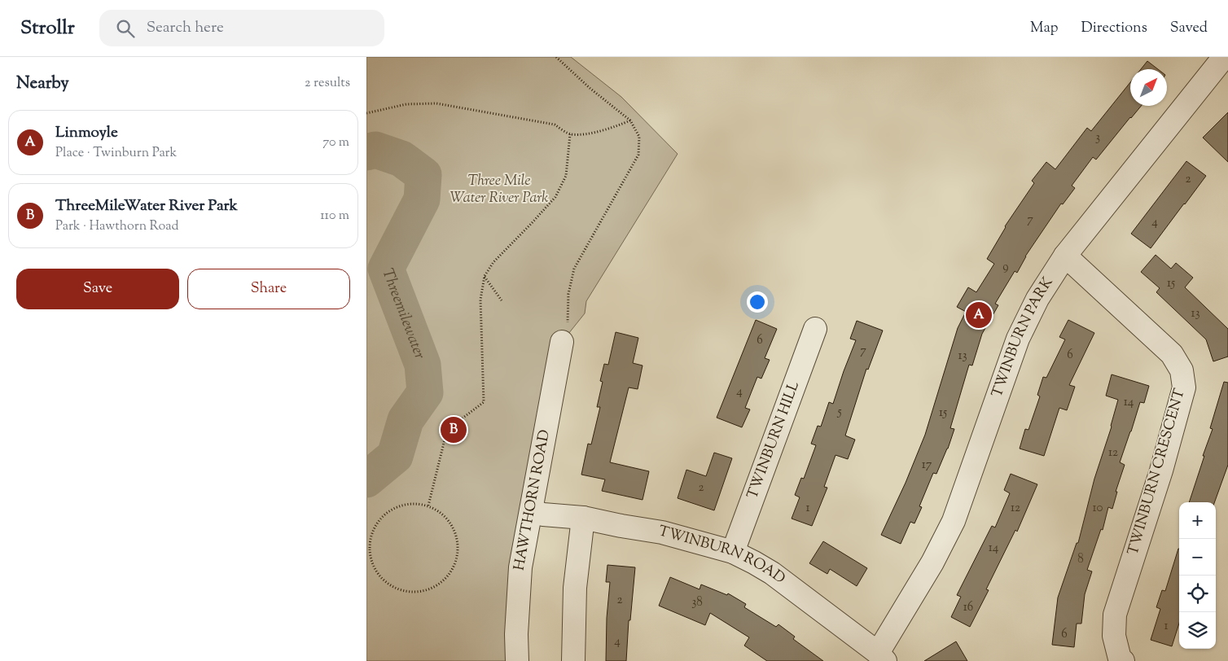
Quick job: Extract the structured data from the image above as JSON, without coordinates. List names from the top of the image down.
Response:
{
  "streets": {
    "street": [
      "TWINBURN PARK",
      "TWINBURN HILL",
      "TWINBURN CRESCENT",
      "HAWTHORN ROAD",
      "TWINBURN ROAD"
    ]
  },
  "crossings": [
    ["TWINBURN PARK", "TWINBURN CRESCENT"],
    ["TWINBURN PARK", "TWINBURN ROAD"],
    ["TWINBURN HILL", "TWINBURN ROAD"],
    ["HAWTHORN ROAD", "TWINBURN ROAD"]
  ],
  "water": ["Threemilewater"],
  "parks": ["Three Mile Water River Park"],
  "house_numbers": [
    "3",
    "2",
    "7",
    "4",
    "9",
    "15",
    "13",
    "6",
    "7",
    "6",
    "13",
    "4",
    "14",
    "5",
    "15",
    "12",
    "17",
    "2",
    "1",
    "12",
    "10",
    "14",
    "8",
    "2",
    "38",
    "16",
    "1",
    "6",
    "4"
  ],
  "north": "top right",
  "page": {
    "header": "Strollr",
    "search": "Search here",
    "nav": ["Map", "Directions", "Saved"],
    "heading": ["Nearby", "2 results"],
    "list": [
      {
        "mark": "A",
        "name": "Linmoyle",
        "note": "Place · Twinburn Park",
        "value": "70 m"
      },
      {
        "mark": "B",
        "name": "ThreeMileWater River Park",
        "note": "Park · Hawthorn Road",
        "value": "110 m"
      }
    ],
    "buttons": ["Save", "Share"],
    "pins": ["A", "B"],
    "map_buttons": ["+", "−"]
  }
}
